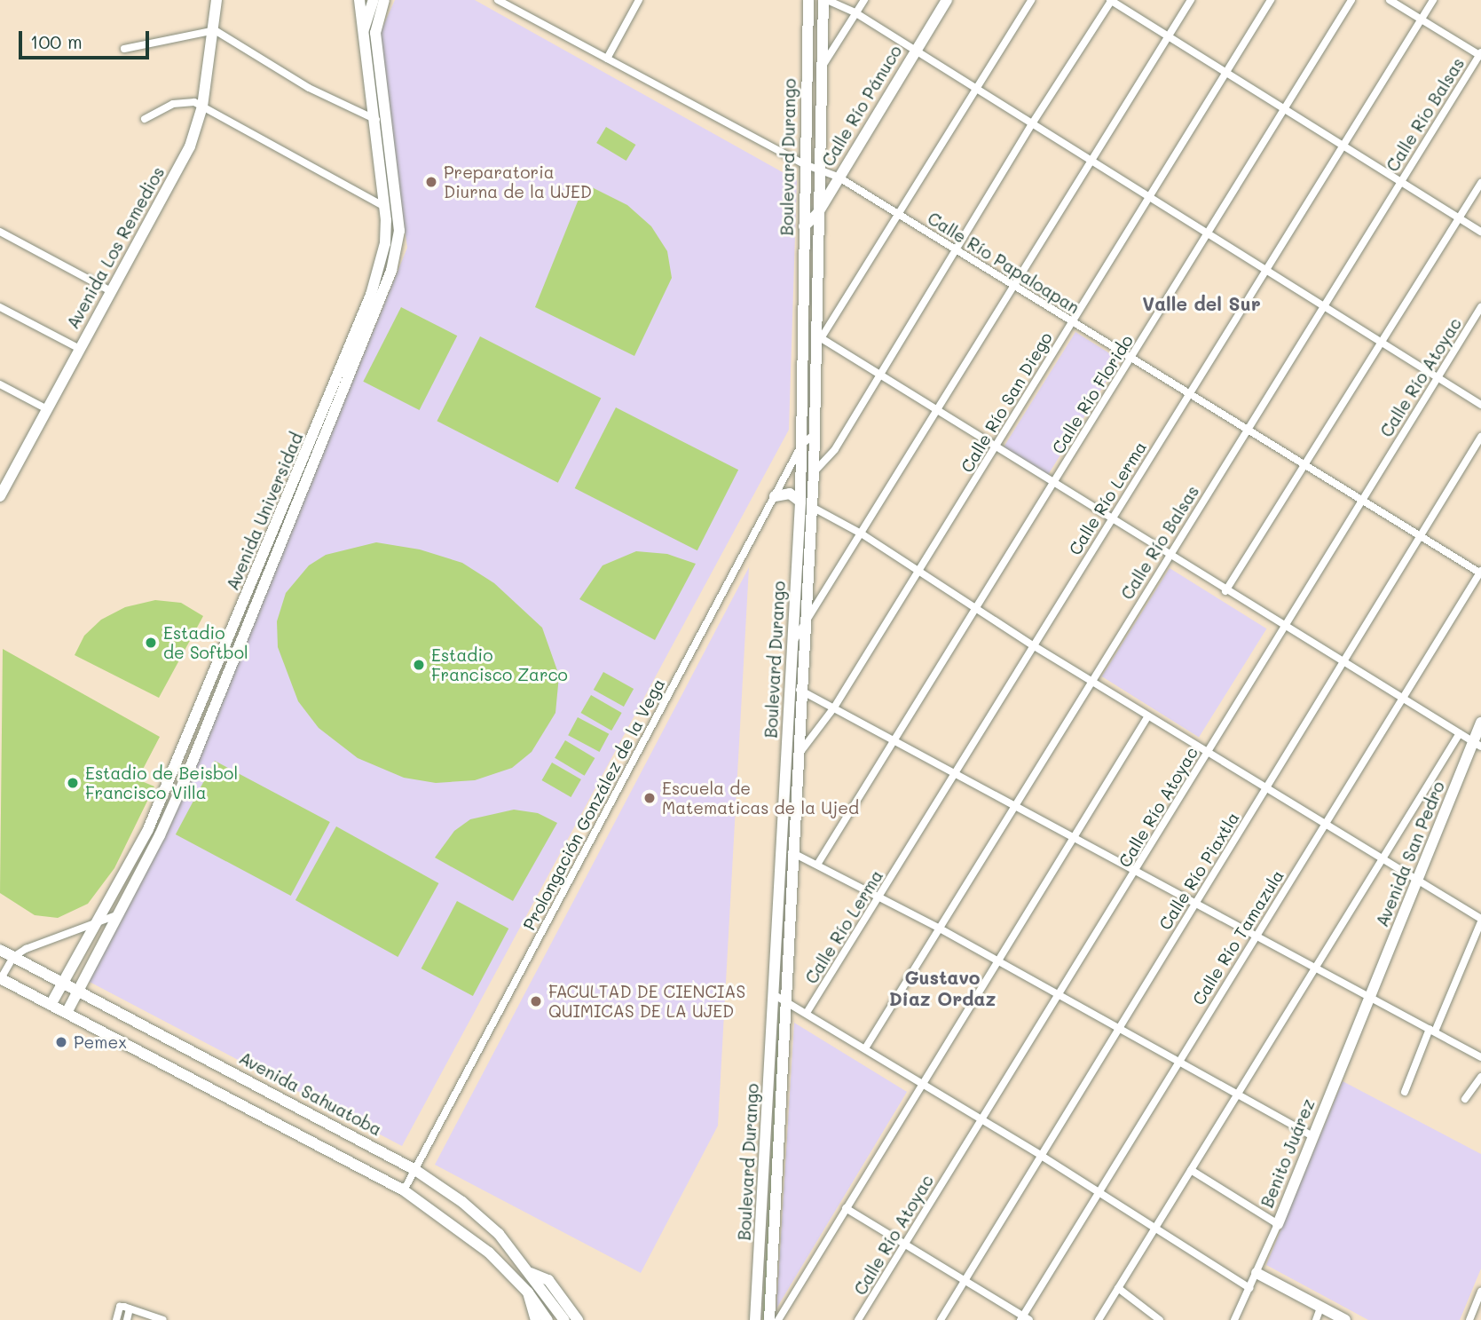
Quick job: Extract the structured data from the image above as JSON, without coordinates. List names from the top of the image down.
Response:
{
  "streets": {
    "main road": [
      "Calle Río Pánuco",
      "Boulevard Durango",
      "Avenida Los Remedios",
      "Avenida Universidad",
      "Avenida San Pedro",
      "Avenida Sahuatoba",
      "Benito Juárez"
    ],
    "street": [
      "Calle Río Balsas",
      "Calle Río Papaloapan",
      "Calle Río Atoyac",
      "Calle Río Florido",
      "Calle Río San Diego",
      "Calle Río Lerma",
      "Prolongación González de la Vega",
      "Calle Río Piaxtla",
      "Calle Río Tamazula"
    ]
  },
  "crossings": [
    ["Calle Río Pánuco", "Boulevard Durango"],
    ["Calle Río Pánuco", "Calle Río Papaloapan"],
    ["Calle Río Balsas", "Calle Río Papaloapan"],
    ["Boulevard Durango", "Calle Río Papaloapan"],
    ["Boulevard Durango", "Calle Río San Diego"],
    ["Boulevard Durango", "Prolongación González de la Vega"],
    ["Calle Río Papaloapan", "Calle Río Atoyac"],
    ["Calle Río Papaloapan", "Calle Río Florido"],
    ["Calle Río Papaloapan", "Calle Río San Diego"],
    ["Calle Río Papaloapan", "Calle Río Lerma"],
    ["Calle Río Papaloapan", "Calle Río Piaxtla"],
    ["Calle Río Papaloapan", "Calle Río Tamazula"],
    ["Avenida Universidad", "Avenida Sahuatoba"],
    ["Prolongación González de la Vega", "Avenida Sahuatoba"],
    ["Avenida San Pedro", "Benito Juárez"]
  ],
  "districts": ["Valle del Sur", "Gustavo Diaz Ordaz"],
  "places": [
    "Preparatoria Diurna de la UJED",
    "Estadio de Softbol",
    "Estadio Francisco Zarco",
    "Estadio de Beisbol Francisco Villa",
    "Escuela de Matematicas de la Ujed",
    "FACULTAD DE CIENCIAS QUIMICAS DE LA UJED",
    "Pemex"
  ],
  "scale_bar": "100 m"
}
